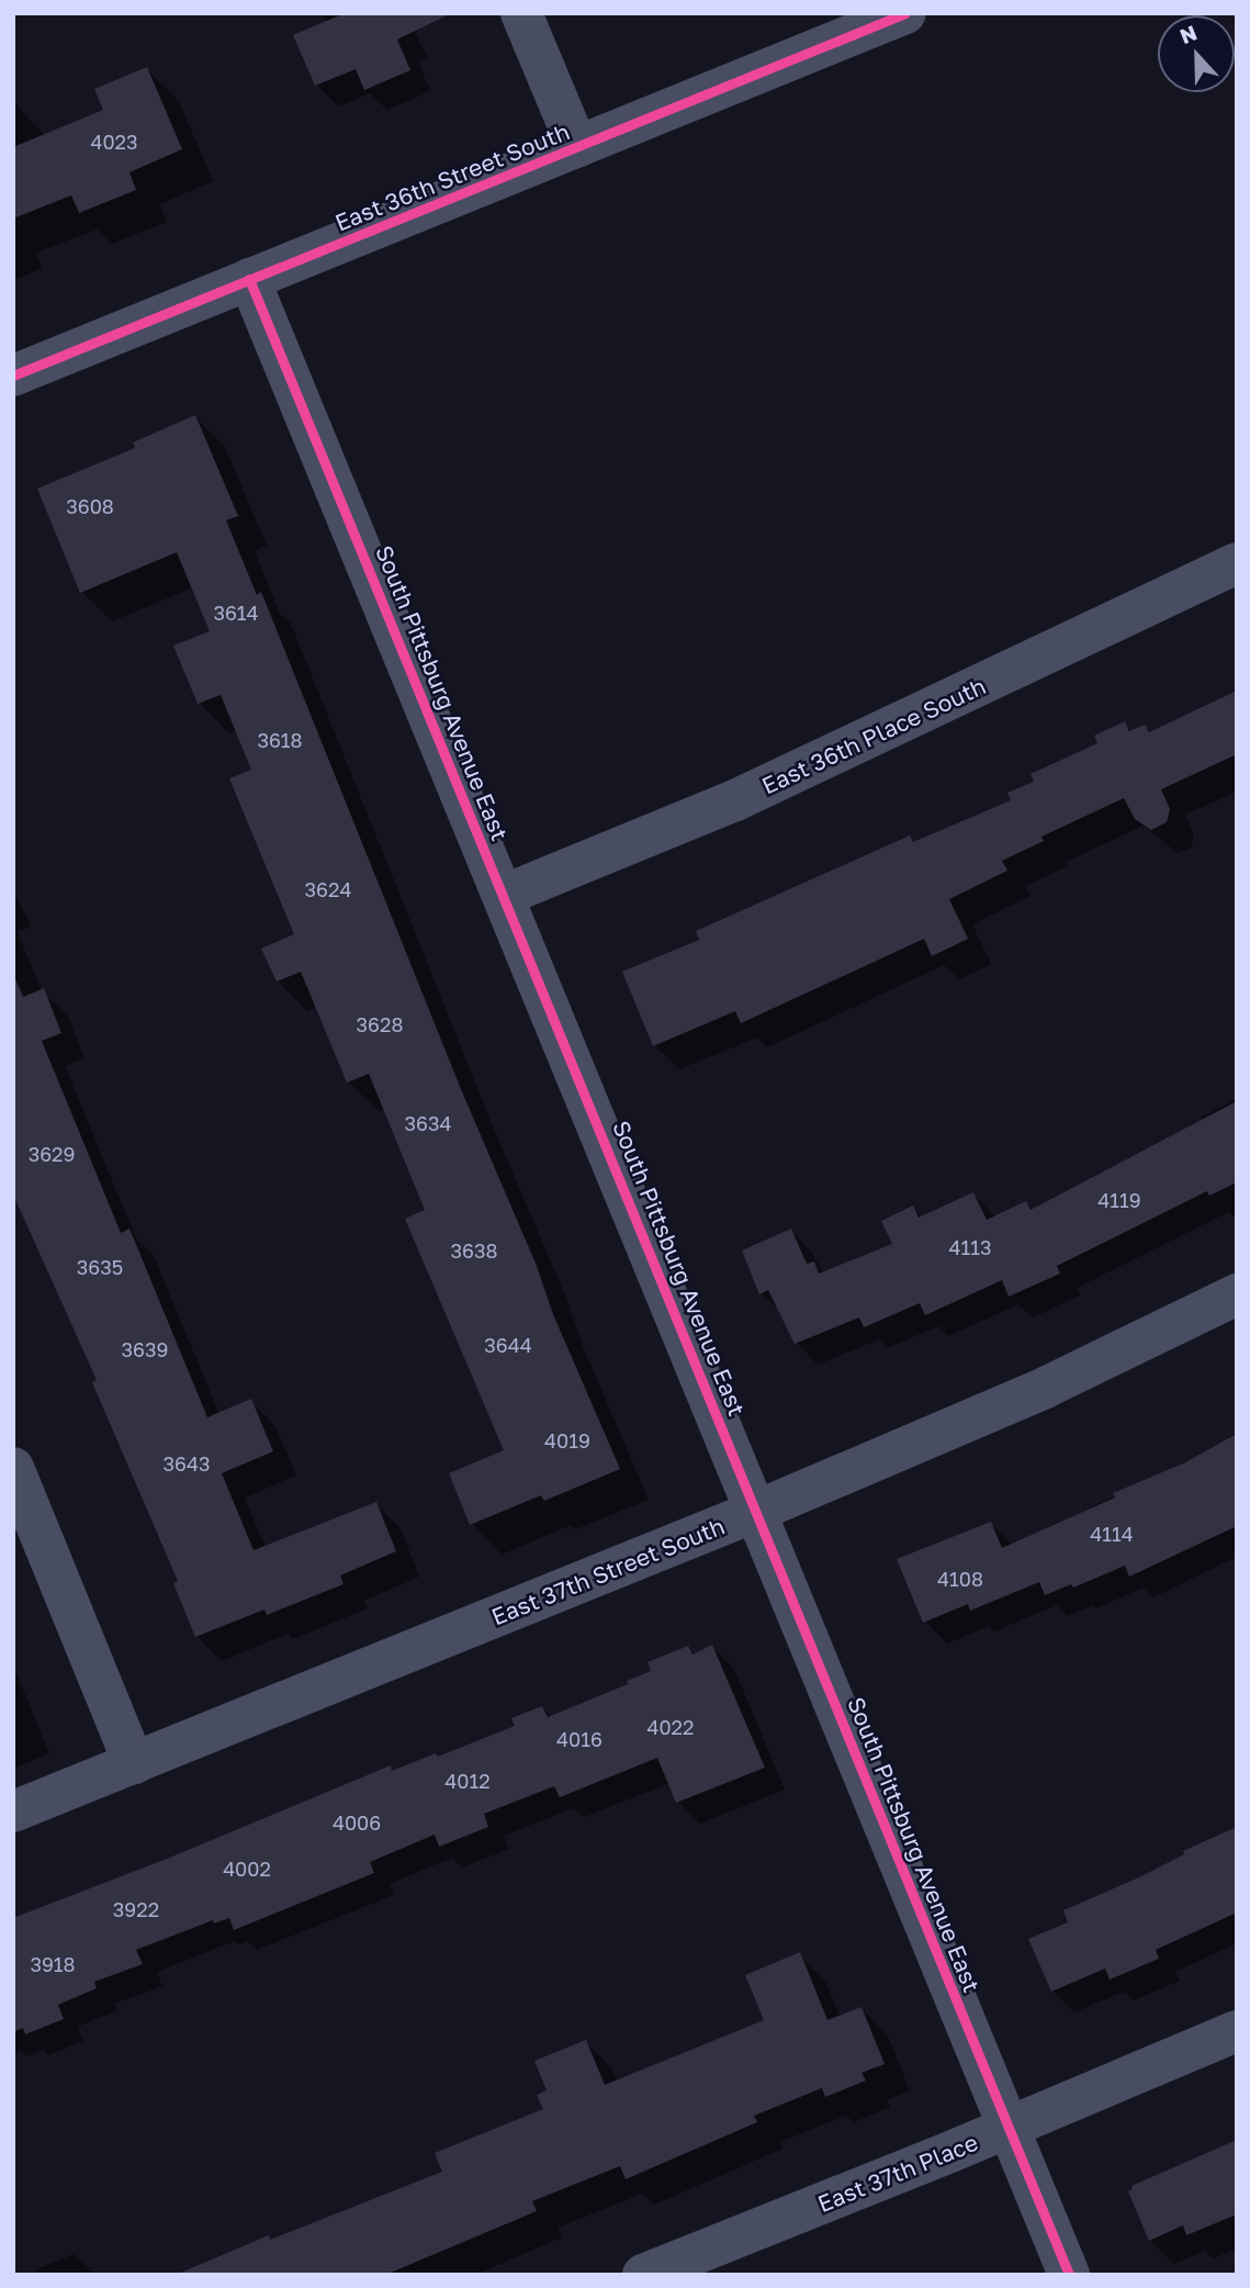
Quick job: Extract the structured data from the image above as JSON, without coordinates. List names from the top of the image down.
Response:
{
  "streets": {
    "street": [
      "East 36th Street South",
      "South Pittsburg Avenue East",
      "East 36th Place South",
      "East 37th Street South",
      "East 37th Place"
    ]
  },
  "crossings": [
    ["East 36th Street South", "South Pittsburg Avenue East"],
    ["South Pittsburg Avenue East", "East 36th Place South"],
    ["South Pittsburg Avenue East", "East 37th Street South"],
    ["South Pittsburg Avenue East", "East 37th Place"]
  ],
  "house_numbers": [
    "4023",
    "3608",
    "3614",
    "3618",
    "3624",
    "3628",
    "3634",
    "3629",
    "4119",
    "4113",
    "3638",
    "3635",
    "3644",
    "3639",
    "4019",
    "3643",
    "4114",
    "4108",
    "4022",
    "4016",
    "4012",
    "4006",
    "4002",
    "3922",
    "3918"
  ],
  "north": "top"
}
